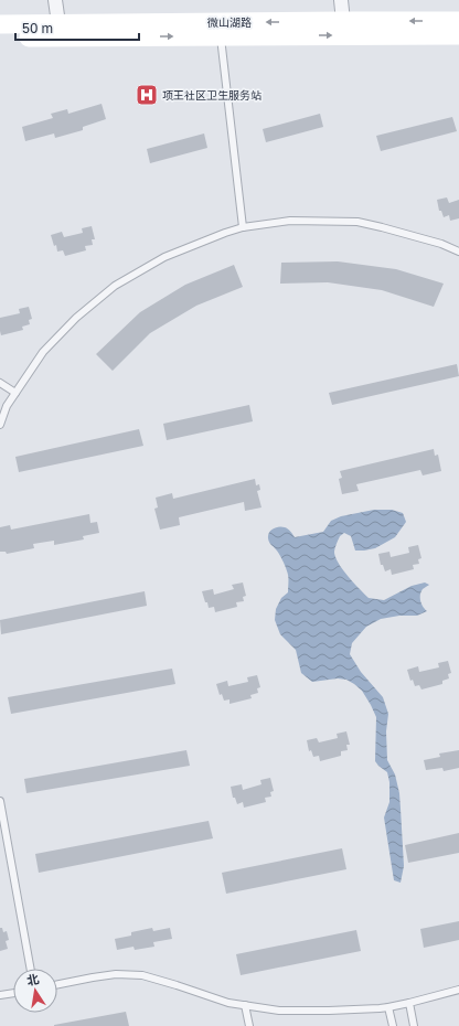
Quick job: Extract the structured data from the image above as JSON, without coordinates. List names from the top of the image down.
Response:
{
  "streets": {
    "street": ["微山湖路"]
  },
  "places": {
    "hospital": ["项王社区卫生服务站"]
  },
  "scale_bar": "50 m",
  "north": "top"
}
